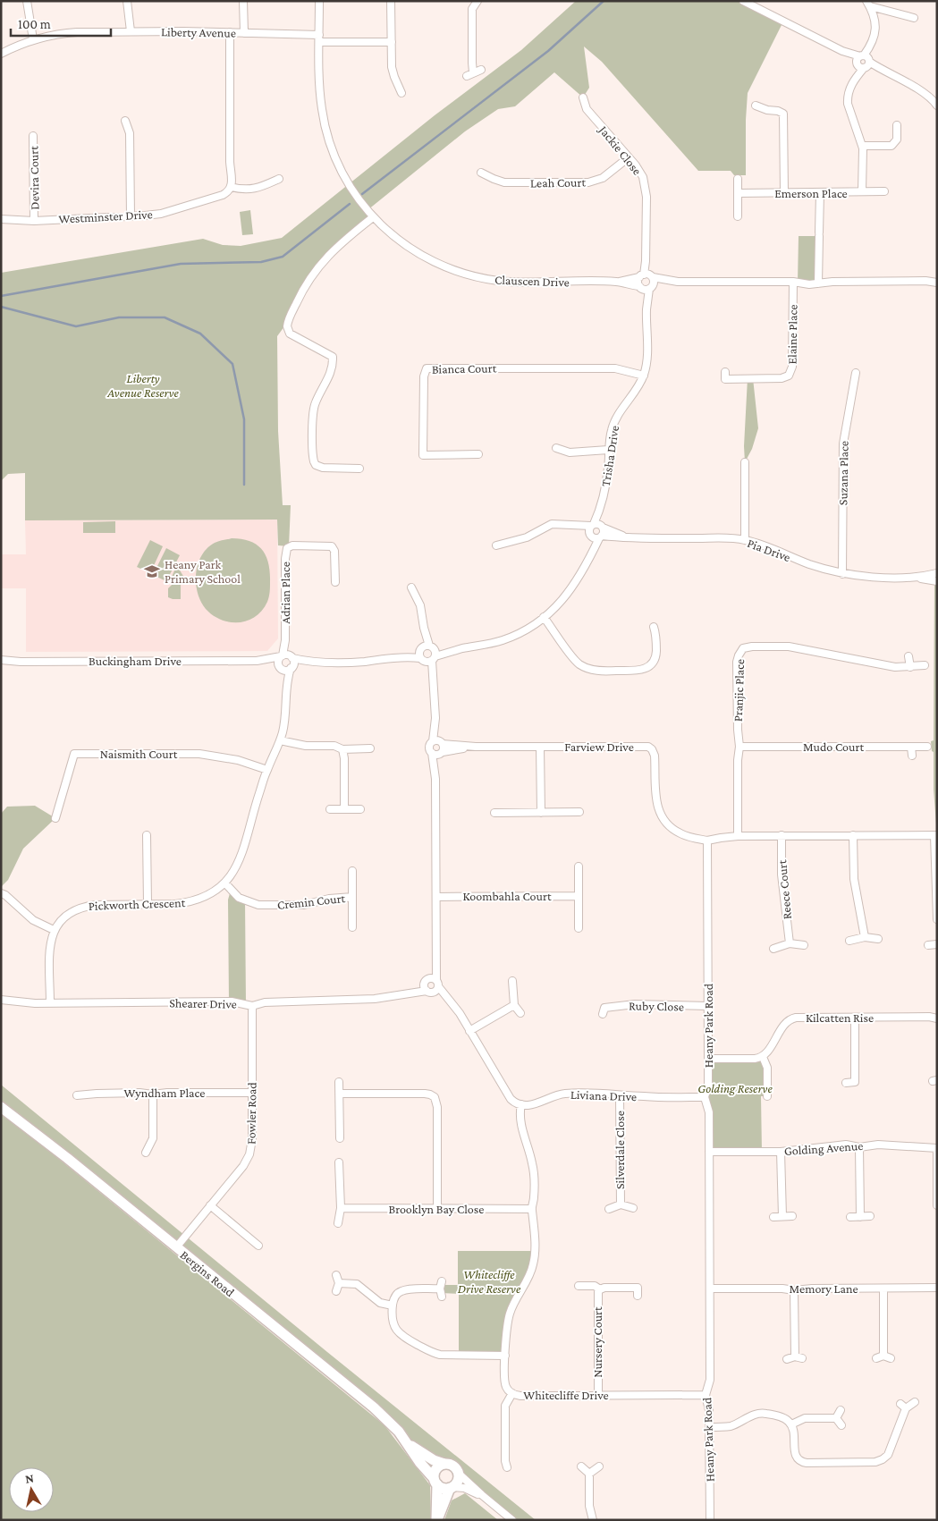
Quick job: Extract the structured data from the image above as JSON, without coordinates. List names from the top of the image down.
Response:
{
  "streets": {
    "main road": ["Bergins Road"],
    "street": [
      "Liberty Avenue",
      "Jackie Close",
      "Devira Court",
      "Leah Court",
      "Emerson Place",
      "Westminster Drive",
      "Clauscen Drive",
      "Elaine Place",
      "Bianca Court",
      "Trisha Drive",
      "Suzana Place",
      "Pia Drive",
      "Adrian Place",
      "Buckingham Drive",
      "Pranjic Place",
      "Farview Drive",
      "Mudo Court",
      "Naismith Court",
      "Reece Court",
      "Koombahla Court",
      "Cremin Court",
      "Pickworth Crescent",
      "Shearer Drive",
      "Ruby Close",
      "Kilcatten Rise",
      "Heany Park Road",
      "Wyndham Place",
      "Liviana Drive",
      "Fowler Road",
      "Golding Avenue",
      "Silverdale Close",
      "Brooklyn Bay Close",
      "Memory Lane",
      "Nursery Court",
      "Whitecliffe Drive"
    ]
  },
  "crossings": [
    ["Liberty Avenue", "Clauscen Drive"],
    ["Jackie Close", "Leah Court"],
    ["Jackie Close", "Clauscen Drive"],
    ["Jackie Close", "Trisha Drive"],
    ["Devira Court", "Westminster Drive"],
    ["Clauscen Drive", "Elaine Place"],
    ["Clauscen Drive", "Trisha Drive"],
    ["Bianca Court", "Trisha Drive"],
    ["Trisha Drive", "Pia Drive"],
    ["Suzana Place", "Pia Drive"],
    ["Adrian Place", "Buckingham Drive"],
    ["Adrian Place", "Pickworth Crescent"],
    ["Buckingham Drive", "Pickworth Crescent"],
    ["Pranjic Place", "Mudo Court"],
    ["Farview Drive", "Heany Park Road"],
    ["Naismith Court", "Pickworth Crescent"],
    ["Cremin Court", "Pickworth Crescent"],
    ["Shearer Drive", "Fowler Road"],
    ["Ruby Close", "Heany Park Road"],
    ["Heany Park Road", "Liviana Drive"],
    ["Heany Park Road", "Golding Avenue"],
    ["Heany Park Road", "Memory Lane"],
    ["Heany Park Road", "Whitecliffe Drive"],
    ["Wyndham Place", "Fowler Road"],
    ["Liviana Drive", "Silverdale Close"],
    ["Liviana Drive", "Whitecliffe Drive"],
    ["Fowler Road", "Bergins Road"],
    ["Brooklyn Bay Close", "Whitecliffe Drive"],
    ["Nursery Court", "Whitecliffe Drive"]
  ],
  "parks": ["Liberty Avenue Reserve", "Golding Reserve", "Whitecliffe Drive Reserve"],
  "places": {
    "school or university": ["Heany Park Primary School"]
  },
  "scale_bar": "100 m",
  "north": "top"
}
